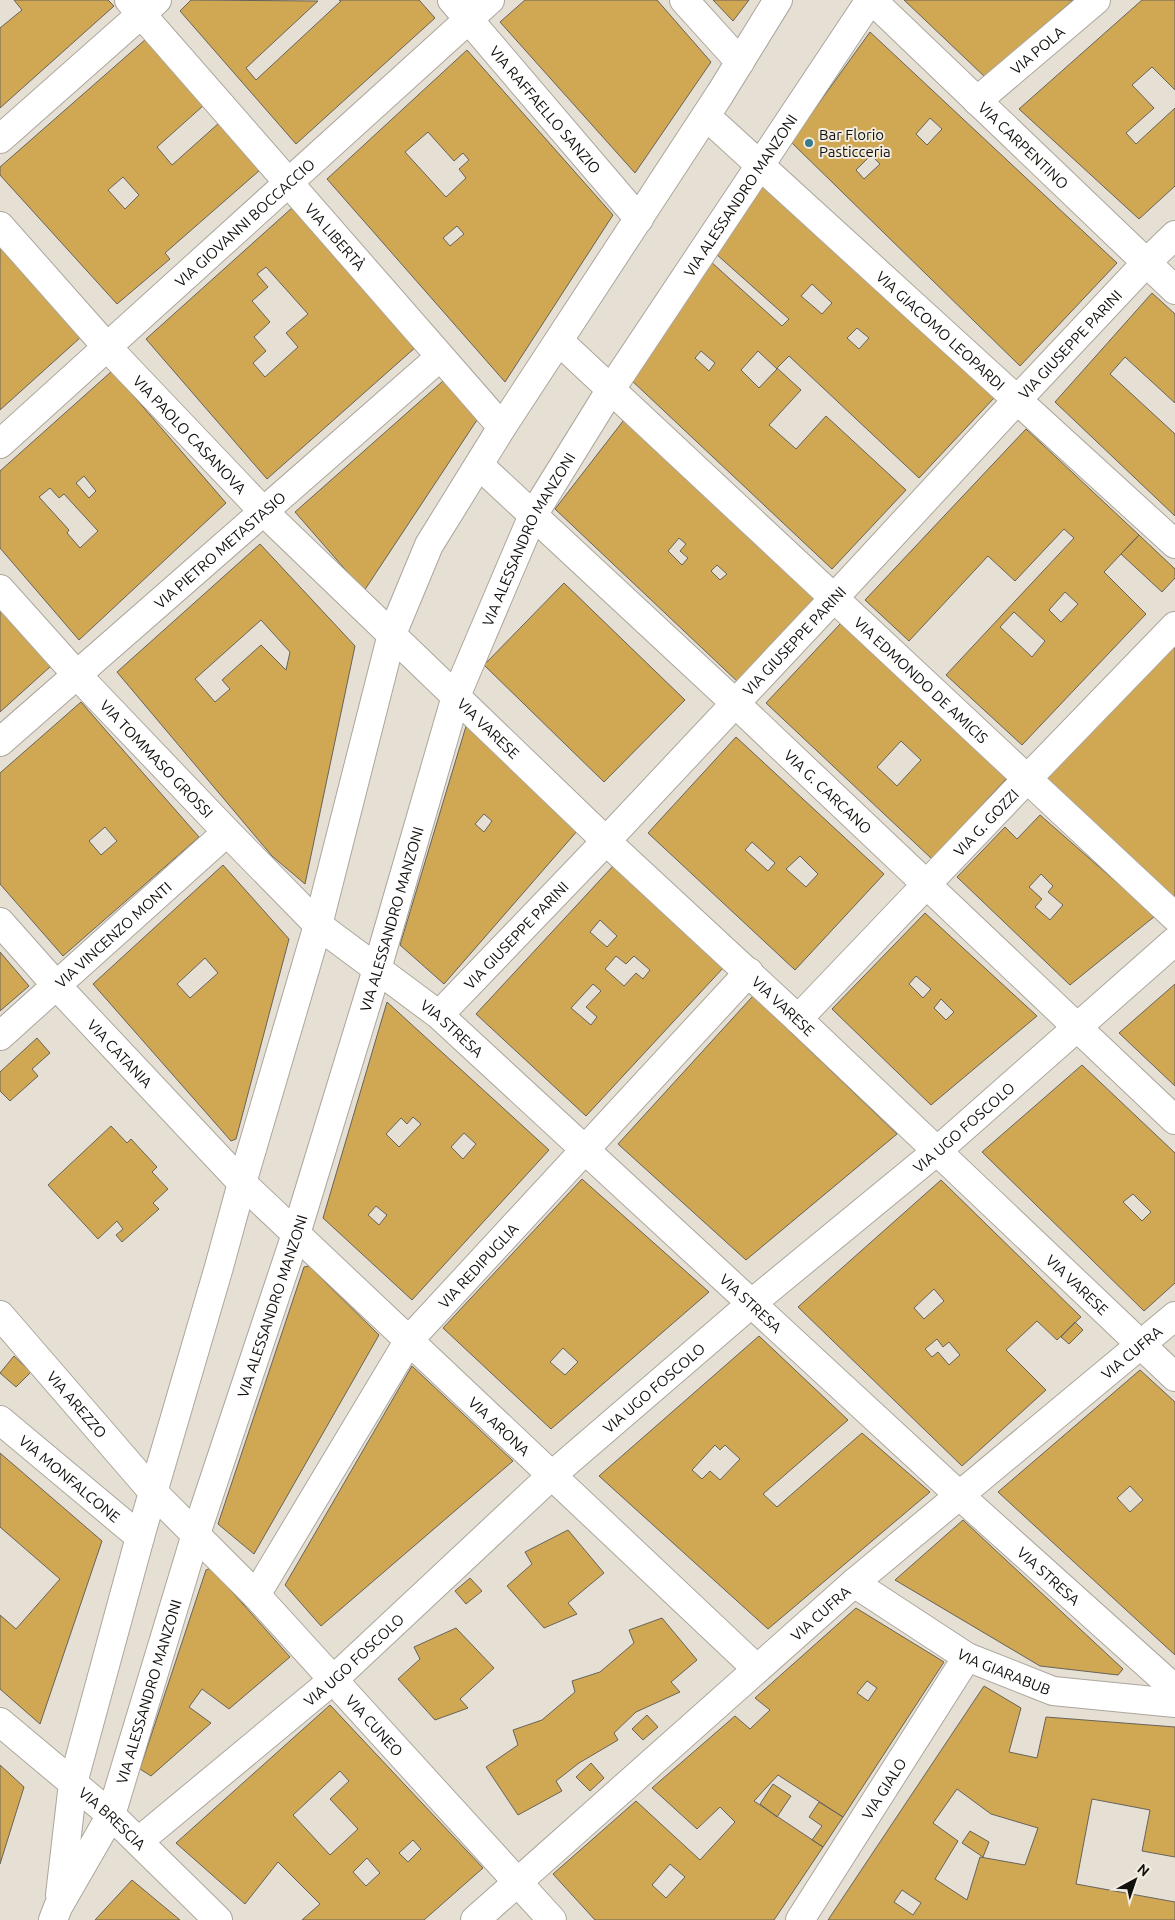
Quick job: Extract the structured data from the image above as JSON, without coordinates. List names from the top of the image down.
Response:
{
  "streets": {
    "street": [
      "VIA POLA",
      "VIA RAFFAELLO SANZIO",
      "VIA CARPENTINO",
      "VIA ALESSANDRO MANZONI",
      "VIA GIOVANNI BOCCACCIO",
      "VIA LIBERTÀ",
      "VIA GIACOMO LEOPARDI",
      "VIA GIUSEPPE PARINI",
      "VIA PAOLO CASANOVA",
      "VIA PIETRO METASTASIO",
      "VIA EDMONDO DE AMICIS",
      "VIA VARESE",
      "VIA TOMMASO GROSSI",
      "VIA G. CARCANO",
      "VIA G. GOZZI",
      "VIA VINCENZO MONTI",
      "VIA STRESA",
      "VIA CATANIA",
      "VIA UGO FOSCOLO",
      "VIA REDIPUGLIA",
      "VIA CUFRA",
      "VIA AREZZO",
      "VIA ARONA",
      "VIA MONFALCONE",
      "VIA GIARABUB",
      "VIA CUNEO",
      "VIA GIALO",
      "VIA BRESCIA"
    ]
  },
  "crossings": [
    ["VIA POLA", "VIA CARPENTINO"],
    ["VIA RAFFAELLO SANZIO", "VIA ALESSANDRO MANZONI"],
    ["VIA RAFFAELLO SANZIO", "VIA GIOVANNI BOCCACCIO"],
    ["VIA CARPENTINO", "VIA ALESSANDRO MANZONI"],
    ["VIA CARPENTINO", "VIA GIUSEPPE PARINI"],
    ["VIA ALESSANDRO MANZONI", "VIA LIBERTÀ"],
    ["VIA ALESSANDRO MANZONI", "VIA GIACOMO LEOPARDI"],
    ["VIA ALESSANDRO MANZONI", "VIA PAOLO CASANOVA"],
    ["VIA ALESSANDRO MANZONI", "VIA EDMONDO DE AMICIS"],
    ["VIA ALESSANDRO MANZONI", "VIA VARESE"],
    ["VIA ALESSANDRO MANZONI", "VIA TOMMASO GROSSI"],
    ["VIA ALESSANDRO MANZONI", "VIA G. CARCANO"],
    ["VIA ALESSANDRO MANZONI", "VIA STRESA"],
    ["VIA ALESSANDRO MANZONI", "VIA CATANIA"],
    ["VIA ALESSANDRO MANZONI", "VIA AREZZO"],
    ["VIA ALESSANDRO MANZONI", "VIA ARONA"],
    ["VIA ALESSANDRO MANZONI", "VIA MONFALCONE"],
    ["VIA ALESSANDRO MANZONI", "VIA CUNEO"],
    ["VIA ALESSANDRO MANZONI", "VIA BRESCIA"],
    ["VIA GIOVANNI BOCCACCIO", "VIA LIBERTÀ"],
    ["VIA GIOVANNI BOCCACCIO", "VIA PAOLO CASANOVA"],
    ["VIA LIBERTÀ", "VIA PIETRO METASTASIO"],
    ["VIA GIACOMO LEOPARDI", "VIA GIUSEPPE PARINI"],
    ["VIA GIUSEPPE PARINI", "VIA EDMONDO DE AMICIS"],
    ["VIA GIUSEPPE PARINI", "VIA VARESE"],
    ["VIA GIUSEPPE PARINI", "VIA G. CARCANO"],
    ["VIA GIUSEPPE PARINI", "VIA STRESA"],
    ["VIA PAOLO CASANOVA", "VIA PIETRO METASTASIO"],
    ["VIA PAOLO CASANOVA", "VIA VARESE"],
    ["VIA PIETRO METASTASIO", "VIA TOMMASO GROSSI"],
    ["VIA EDMONDO DE AMICIS", "VIA G. GOZZI"],
    ["VIA VARESE", "VIA G. GOZZI"],
    ["VIA VARESE", "VIA UGO FOSCOLO"],
    ["VIA VARESE", "VIA REDIPUGLIA"],
    ["VIA VARESE", "VIA CUFRA"],
    ["VIA TOMMASO GROSSI", "VIA VINCENZO MONTI"],
    ["VIA TOMMASO GROSSI", "VIA STRESA"],
    ["VIA G. CARCANO", "VIA G. GOZZI"],
    ["VIA G. CARCANO", "VIA UGO FOSCOLO"],
    ["VIA VINCENZO MONTI", "VIA CATANIA"],
    ["VIA STRESA", "VIA UGO FOSCOLO"],
    ["VIA STRESA", "VIA REDIPUGLIA"],
    ["VIA STRESA", "VIA CUFRA"],
    ["VIA CATANIA", "VIA ARONA"],
    ["VIA UGO FOSCOLO", "VIA ARONA"],
    ["VIA UGO FOSCOLO", "VIA CUNEO"],
    ["VIA UGO FOSCOLO", "VIA BRESCIA"],
    ["VIA REDIPUGLIA", "VIA ARONA"],
    ["VIA REDIPUGLIA", "VIA CUNEO"],
    ["VIA CUFRA", "VIA ARONA"],
    ["VIA CUFRA", "VIA GIARABUB"],
    ["VIA CUFRA", "VIA CUNEO"],
    ["VIA AREZZO", "VIA CUNEO"],
    ["VIA GIARABUB", "VIA GIALO"]
  ],
  "places": ["Bar Florio Pasticceria"],
  "north": "top right"
}
